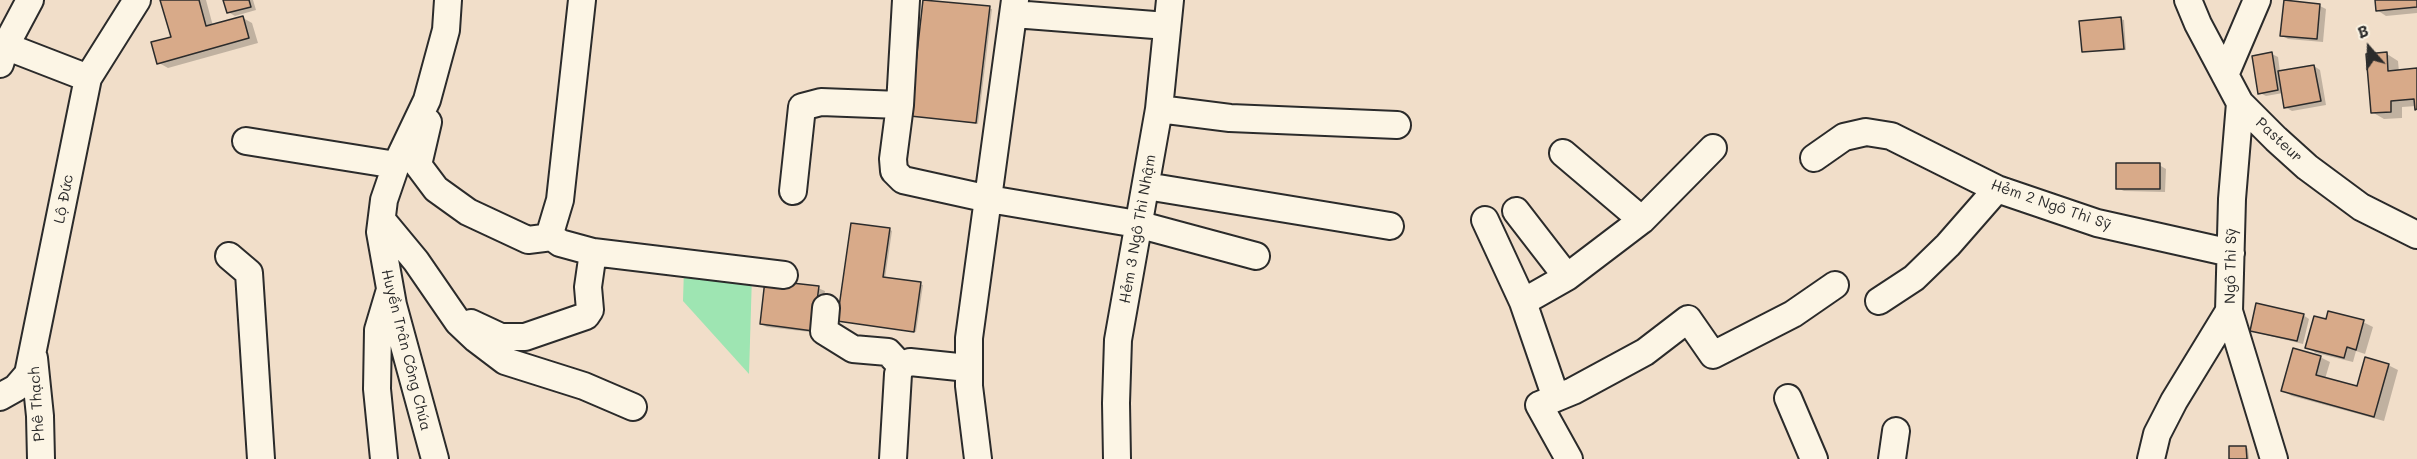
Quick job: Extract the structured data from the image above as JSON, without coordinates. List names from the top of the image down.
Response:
{
  "streets": {
    "street": [
      "Pasteur",
      "Lộ Đức",
      "Hẻm 2 Ngô Thì Sỹ",
      "Hẻm 3 Ngô Thì Nhậm",
      "Ngô Thì Sỹ",
      "Huyền Trân Công Chúa",
      "Phê Thạch"
    ]
  },
  "crossings": [
    ["Pasteur", "Ngô Thì Sỹ"],
    ["Lộ Đức", "Phê Thạch"],
    ["Hẻm 2 Ngô Thì Sỹ", "Ngô Thì Sỹ"]
  ],
  "north": "top"
}
